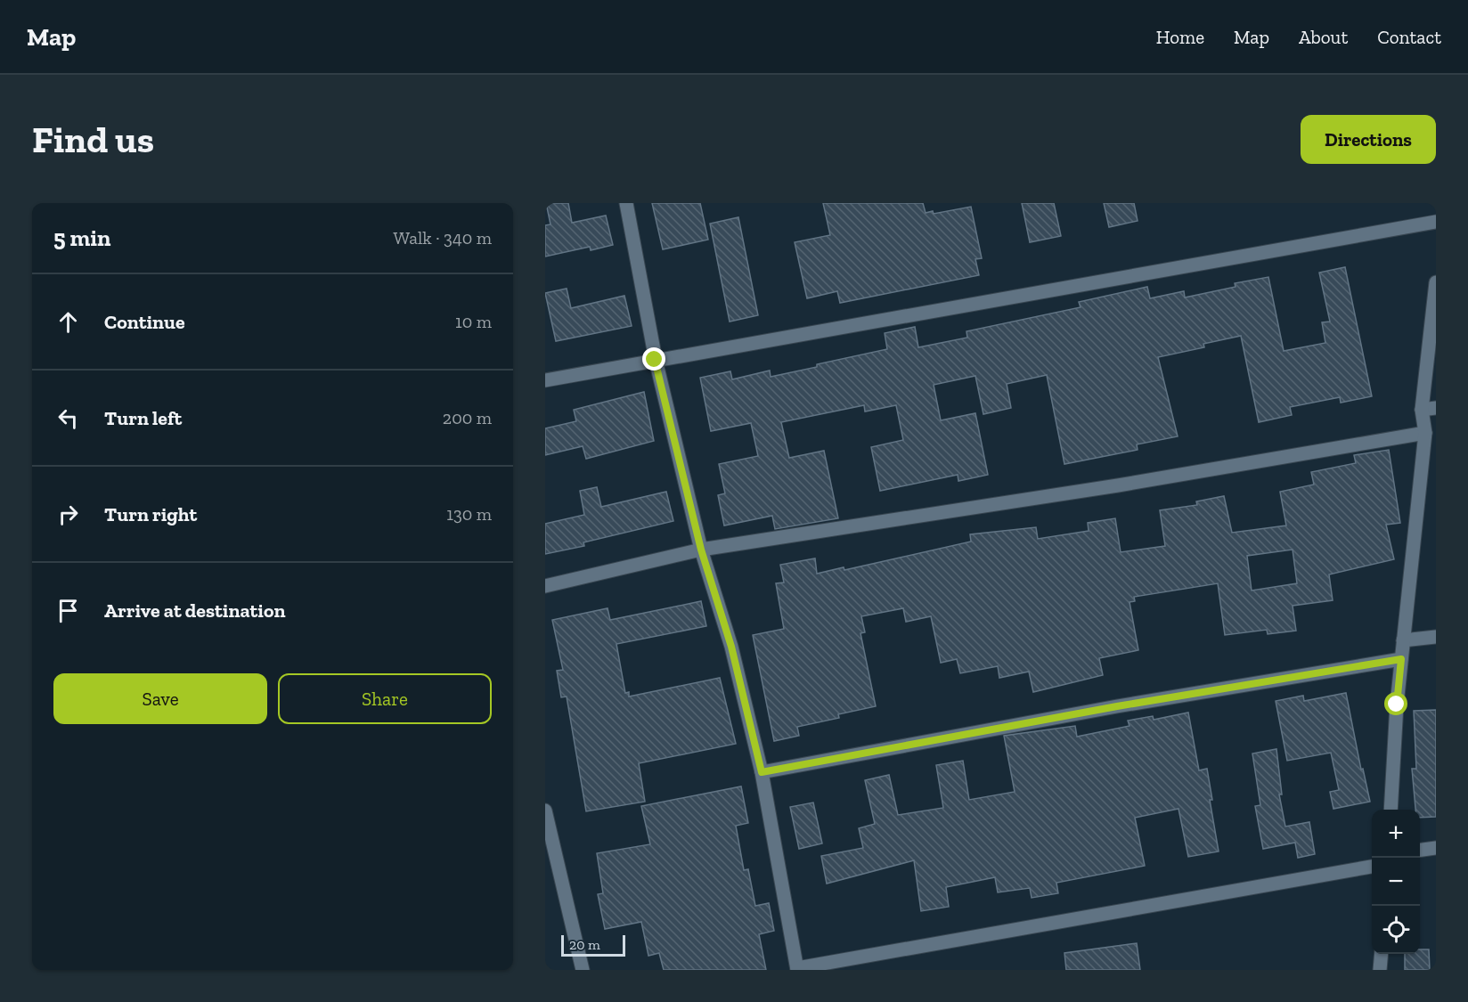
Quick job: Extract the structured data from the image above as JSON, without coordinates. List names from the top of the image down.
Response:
{
  "scale_bar": "20 m",
  "page": {
    "header": "Map",
    "nav": [
      "Home",
      "Map",
      "About",
      "Contact"
    ],
    "buttons": [
      "Directions",
      ["Save", "Share"]
    ],
    "title": "Find us",
    "heading": ["5 min", "Walk · 340 m"],
    "list": [
      ["Continue", "10 m"],
      ["Turn left", "200 m"],
      ["Turn right", "130 m"],
      "Arrive at destination"
    ],
    "map_buttons": ["+", "−"],
    "scale": "20 m"
  }
}
